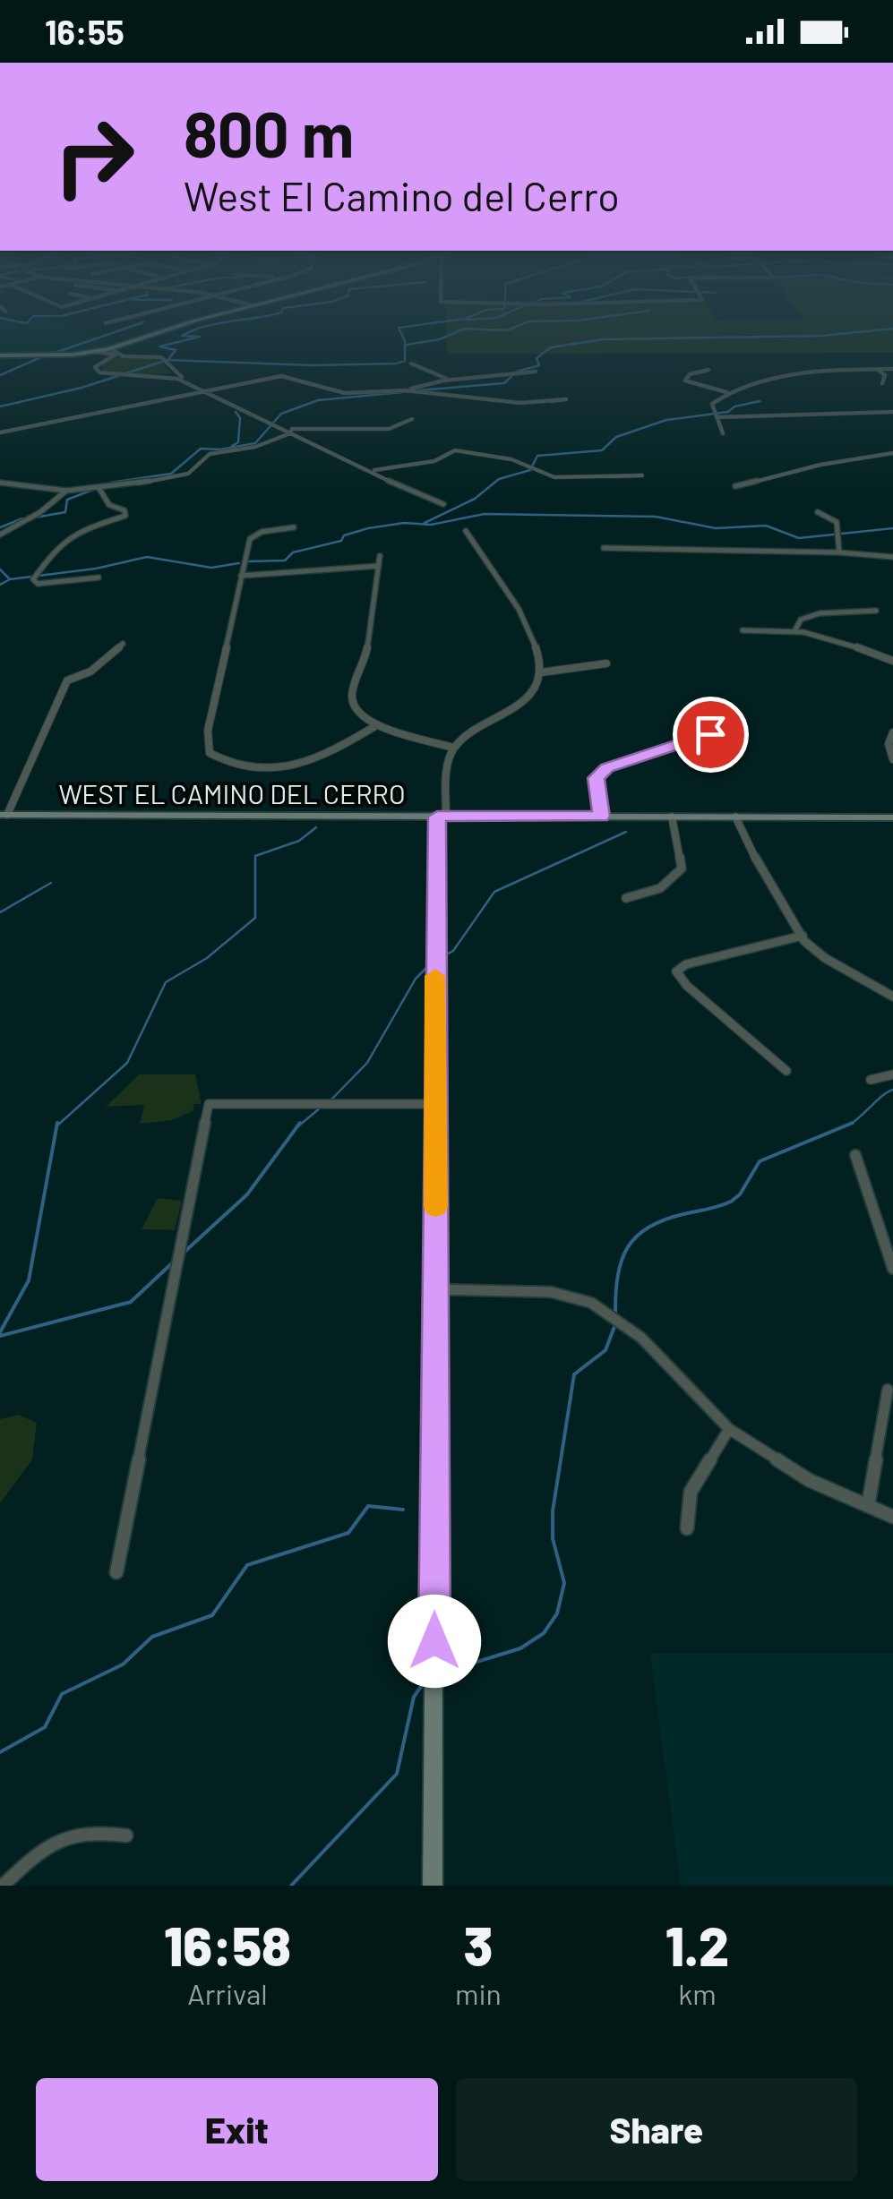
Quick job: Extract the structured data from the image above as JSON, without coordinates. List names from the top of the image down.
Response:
{
  "streets": {
    "street": ["WEST EL CAMINO DEL CERRO"]
  },
  "page": {
    "status": "16:55",
    "turn": ["800 m", "West El Camino del Cerro"],
    "eta": [
      "16:58",
      "Arrival",
      "3",
      "min",
      "1.2",
      "km"
    ],
    "buttons": ["Exit", "Share"]
  }
}
